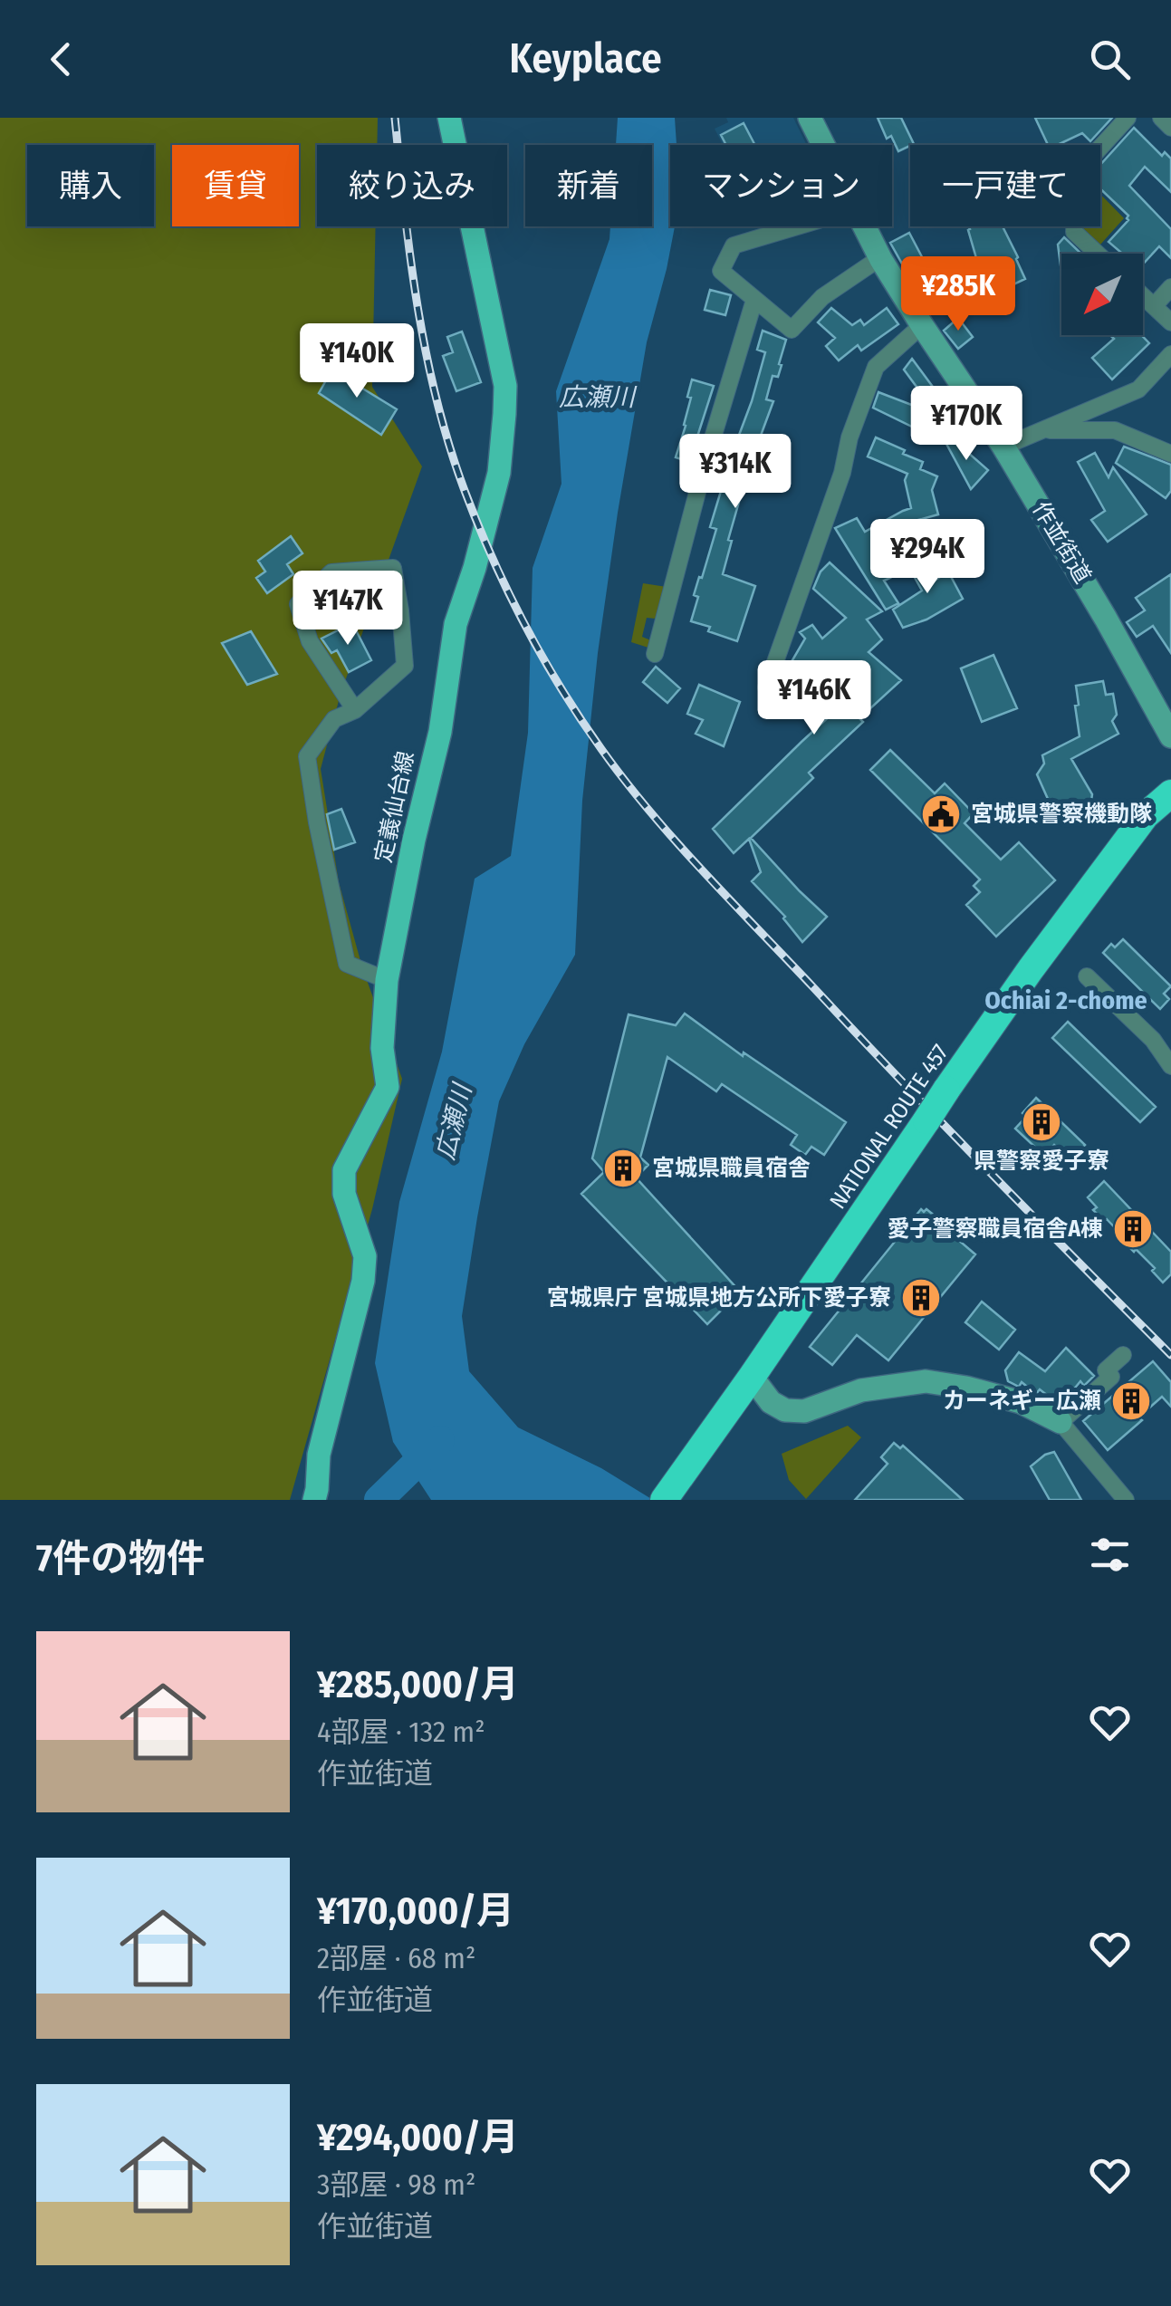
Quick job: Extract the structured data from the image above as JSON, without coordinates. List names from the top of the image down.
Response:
{
  "streets": {
    "highway": ["NATIONAL ROUTE 457"],
    "main road": ["定義仙台線"],
    "street": ["作並街道"]
  },
  "districts": ["Ochiai 2-chome"],
  "water": ["広瀬川"],
  "places": {
    "public building": ["宮城県警察機動隊"],
    "building": [
      "県警察愛子寮",
      "宮城県職員宿舎",
      "愛子警察職員宿舎A棟",
      "宮城県庁 宮城県地方公所下愛子寮",
      "カーネギー広瀬"
    ]
  },
  "north": "bottom left",
  "page": {
    "header": "Keyplace",
    "chip": [
      "購入",
      "賃貸",
      "絞り込み",
      "新着",
      "マンション",
      "一戸建て"
    ],
    "price": [
      "¥285K",
      "¥140K",
      "¥170K",
      "¥314K",
      "¥294K",
      "¥147K",
      "¥146K"
    ],
    "heading": "7件の物件",
    "list": [
      {
        "name": "¥285,000/月",
        "note": "4部屋 · 132 m² · 作並街道"
      },
      {
        "name": "¥170,000/月",
        "note": "2部屋 · 68 m² · 作並街道"
      },
      {
        "name": "¥294,000/月",
        "note": "3部屋 · 98 m² · 作並街道"
      }
    ]
  }
}
